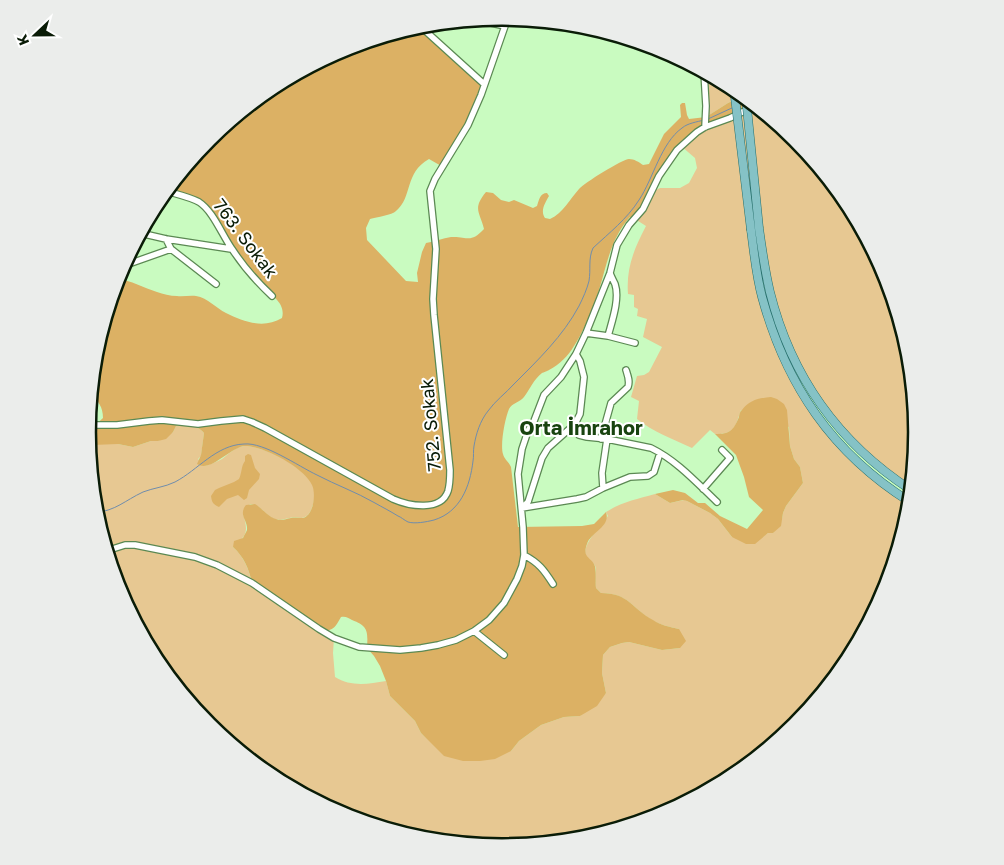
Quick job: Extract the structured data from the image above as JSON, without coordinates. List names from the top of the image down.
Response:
{
  "streets": {
    "street": ["763. Sokak", "752. Sokak"]
  },
  "districts": ["Orta İmrahor"],
  "north": "left"
}
